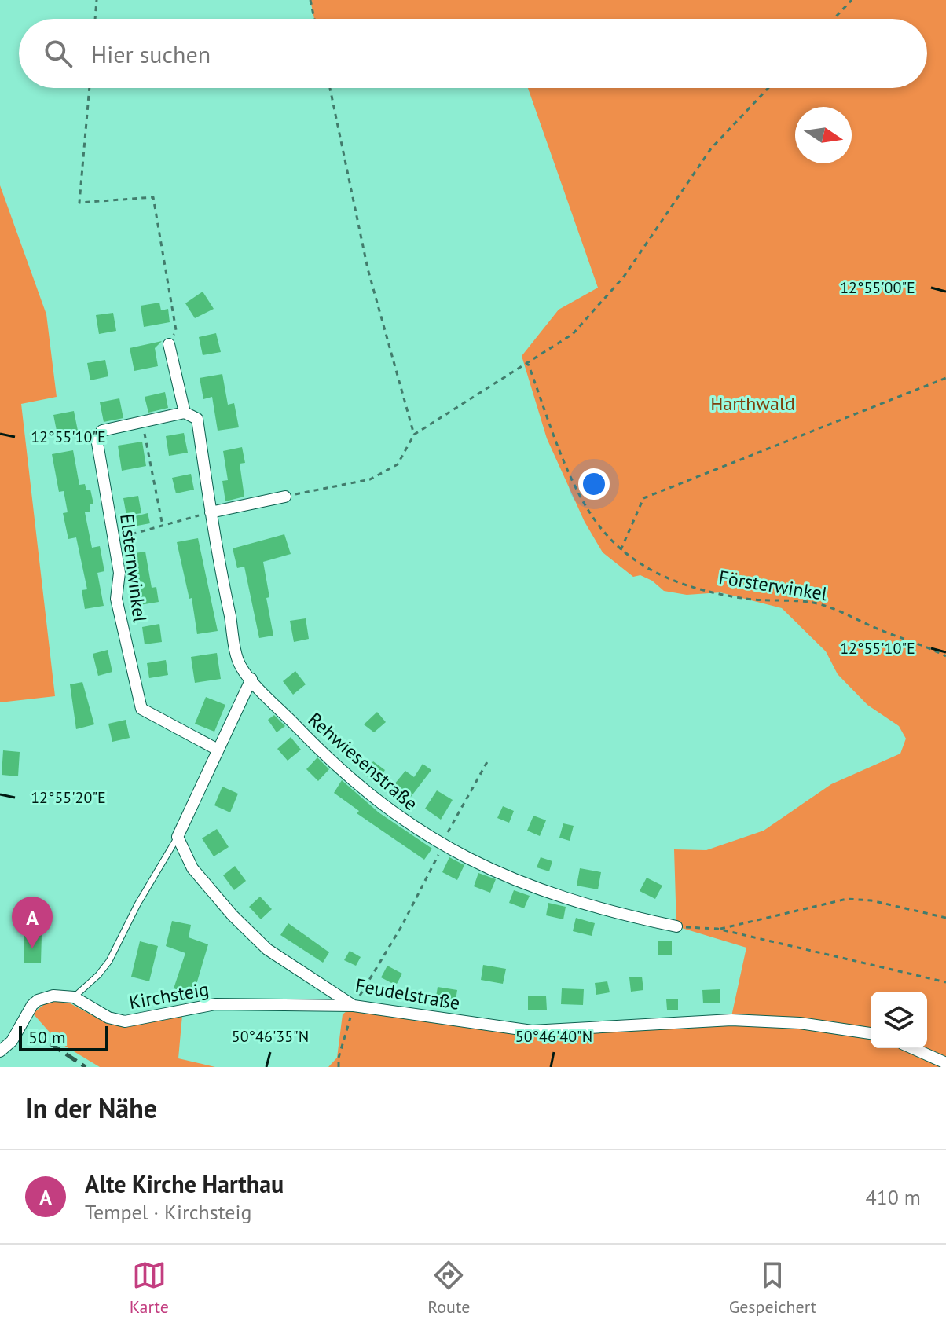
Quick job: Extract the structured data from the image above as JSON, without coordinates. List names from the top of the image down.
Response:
{
  "streets": {
    "street": [
      "Elsternwinkel",
      "Rehwiesenstraße",
      "Feudelstraße",
      "Kirchsteig"
    ],
    "path": ["Försterwinkel"]
  },
  "crossings": [
    ["Feudelstraße", "Kirchsteig"]
  ],
  "parks": ["Harthwald"],
  "scale_bar": "50 m",
  "north": "right",
  "page": {
    "search": "Hier suchen",
    "pins": "A",
    "scale": "50 m",
    "heading": "In der Nähe",
    "list": [
      {
        "mark": "A",
        "name": "Alte Kirche Harthau",
        "note": "Tempel · Kirchsteig",
        "value": "410 m"
      }
    ],
    "nav": ["Karte", "Route", "Gespeichert"]
  },
  "coordinates": [
    "12°55'00\"E",
    "12°55'10\"E",
    "12°55'20\"E",
    "50°46'35\"N",
    "50°46'40\"N"
  ]
}
